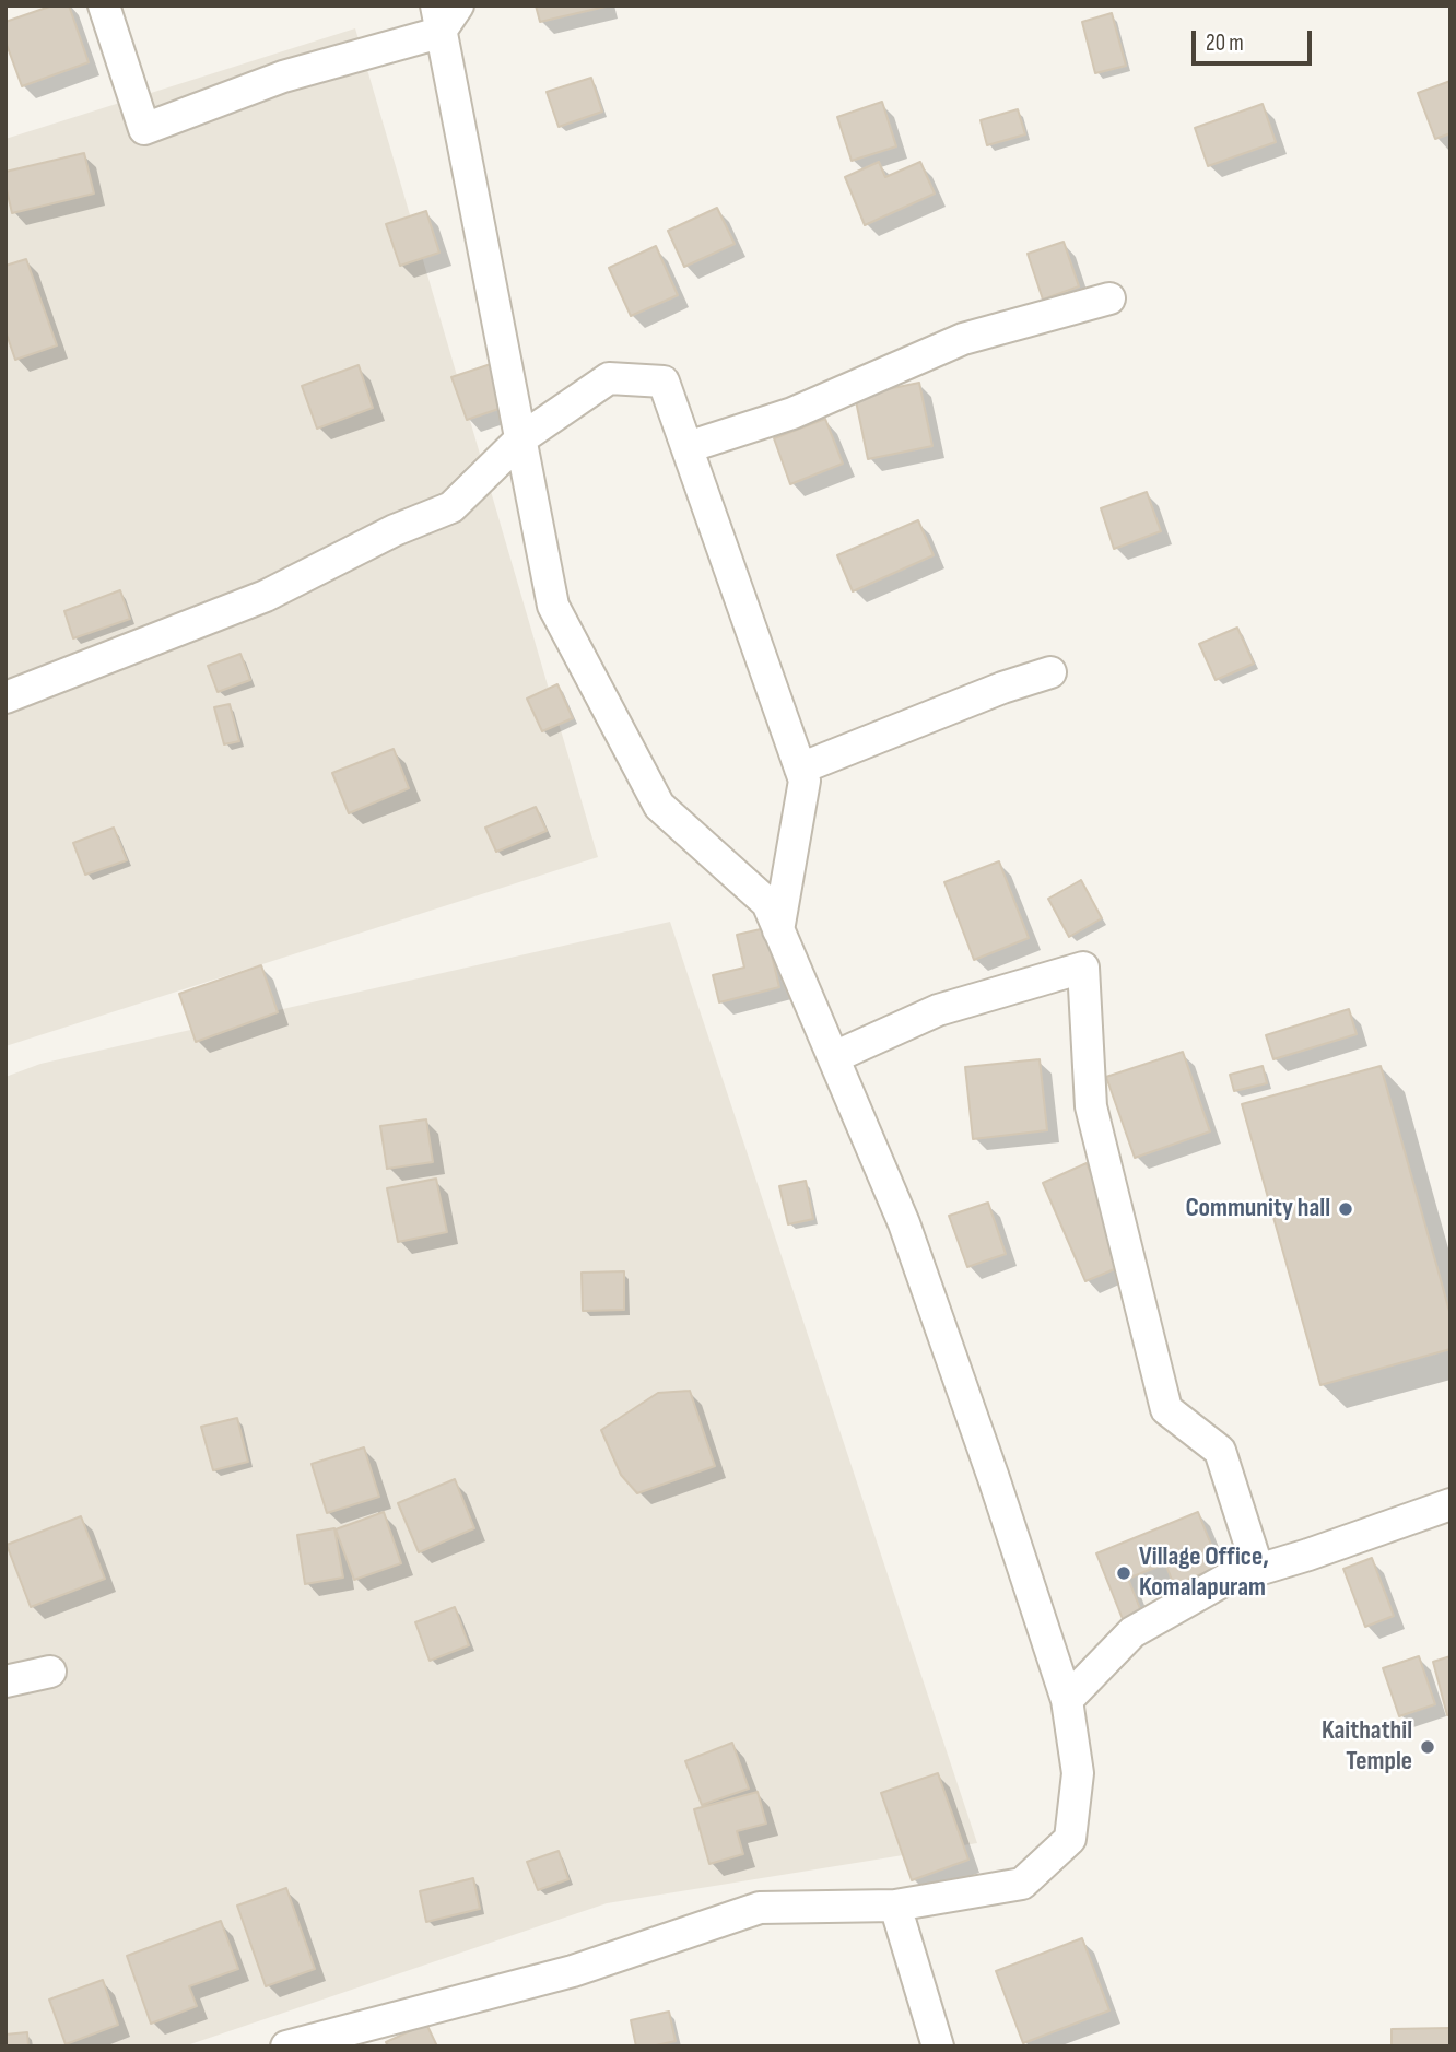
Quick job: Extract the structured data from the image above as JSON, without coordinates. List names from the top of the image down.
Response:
{
  "places": ["Community hall", "Village Office, Komalapuram", "Kaithathil Temple"],
  "scale_bar": "20 m"
}
